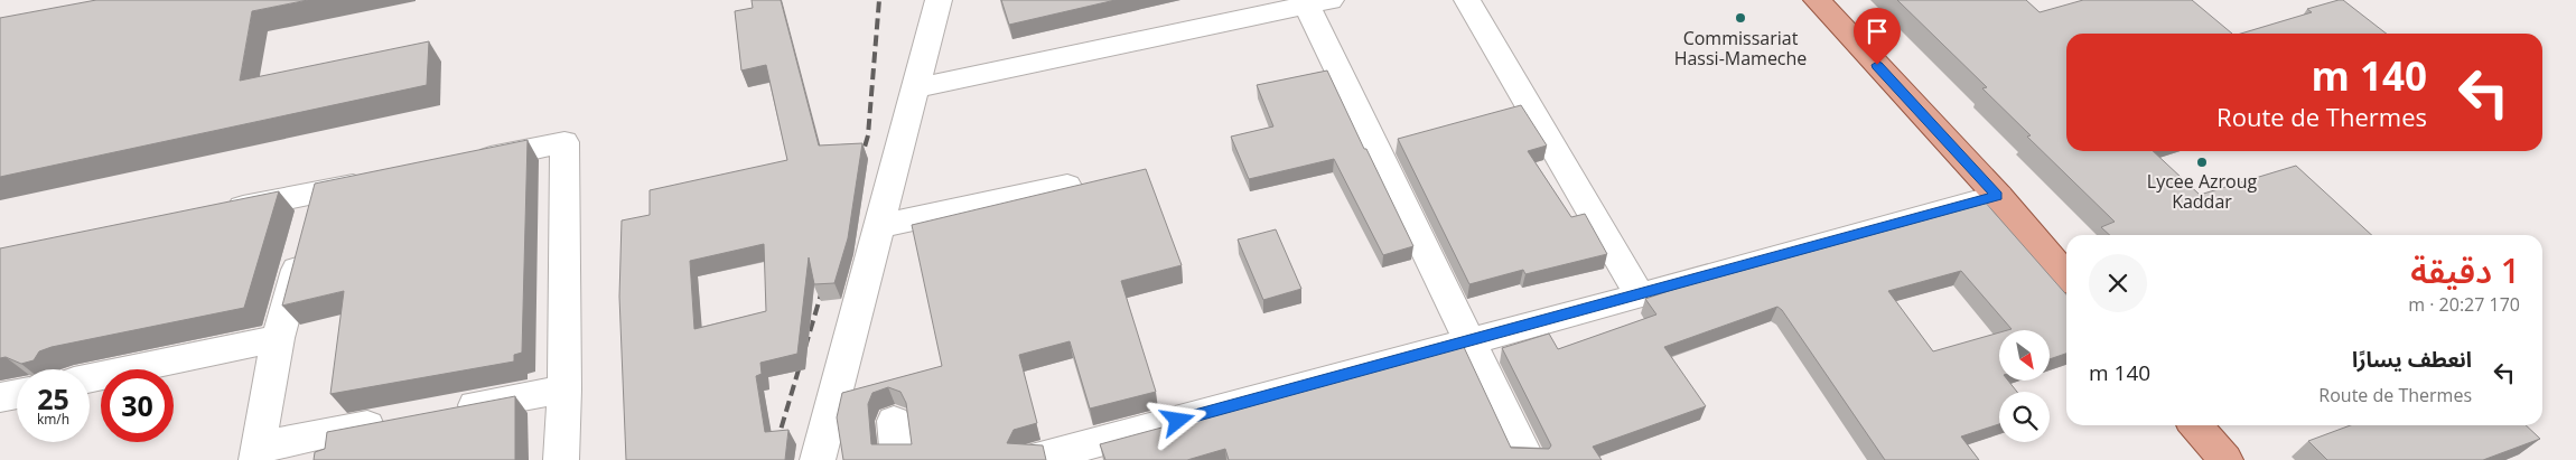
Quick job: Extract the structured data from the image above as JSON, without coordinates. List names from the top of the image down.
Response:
{
  "places": ["Commissariat Hassi-Mameche", "Lycee Azroug Kaddar"],
  "north": "bottom right",
  "page": {
    "turn": ["140 m", "Route de Thermes"],
    "heading": ["1 دقيقة", "170 m · 20:27"],
    "list": [
      {
        "name": "انعطف يسارًا",
        "note": "Route de Thermes",
        "value": "140 m"
      }
    ],
    "speed": "25 km/h",
    "limit": "30"
  }
}
